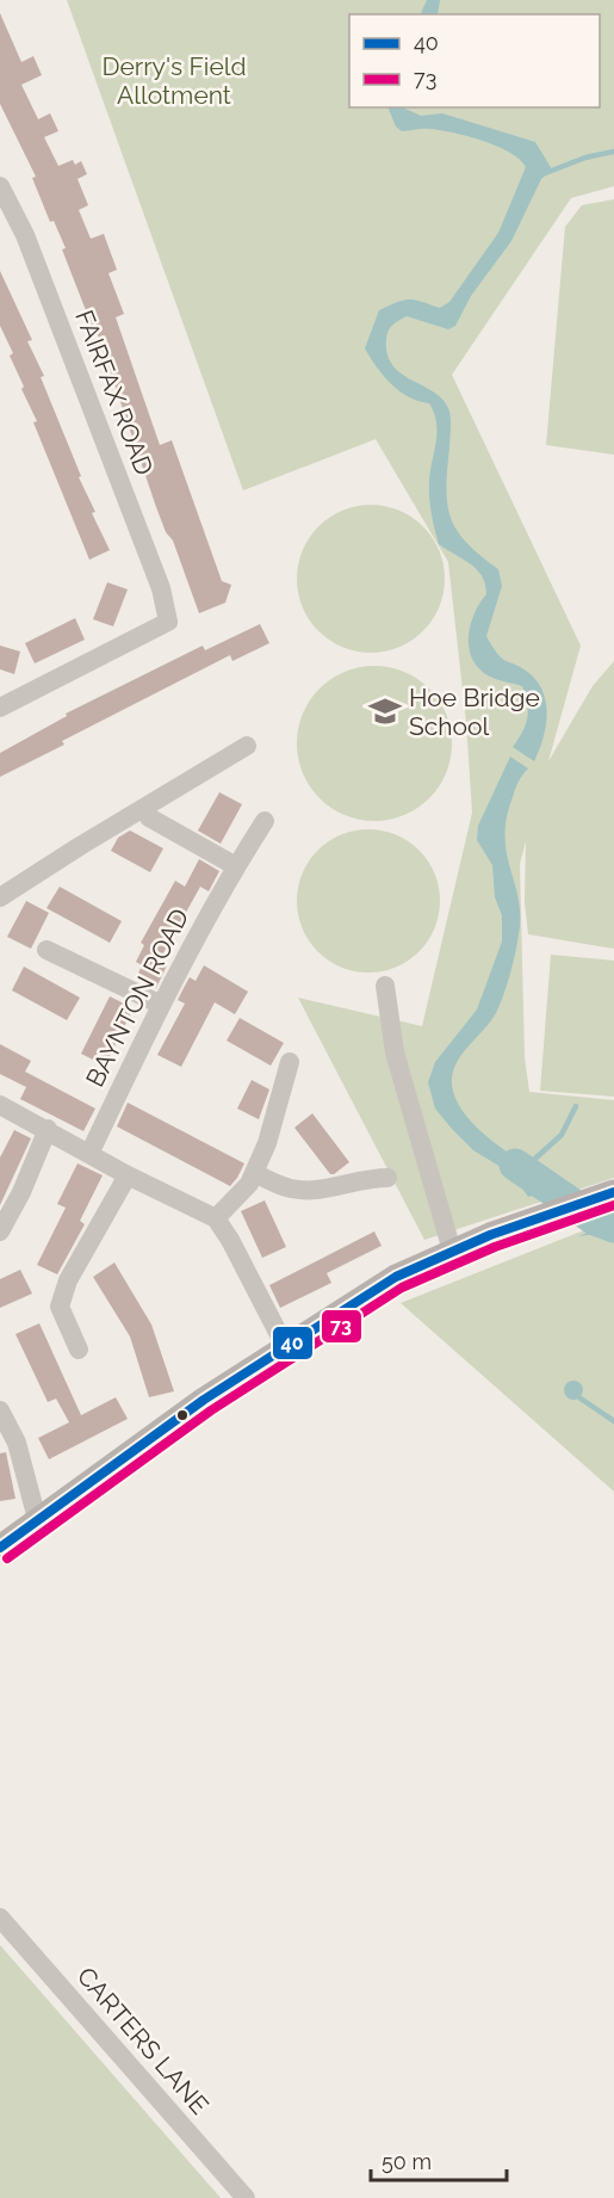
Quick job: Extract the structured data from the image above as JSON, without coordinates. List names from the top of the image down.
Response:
{
  "streets": {
    "street": ["FAIRFAX ROAD", "BAYNTON ROAD", "CARTERS LANE"]
  },
  "parks": ["Derry's Field Allotment"],
  "places": {
    "school or university": ["Hoe Bridge School"]
  },
  "lines": ["transit line 40", "transit line 73"],
  "legend": ["40", "73"],
  "scale_bar": "50 m"
}
